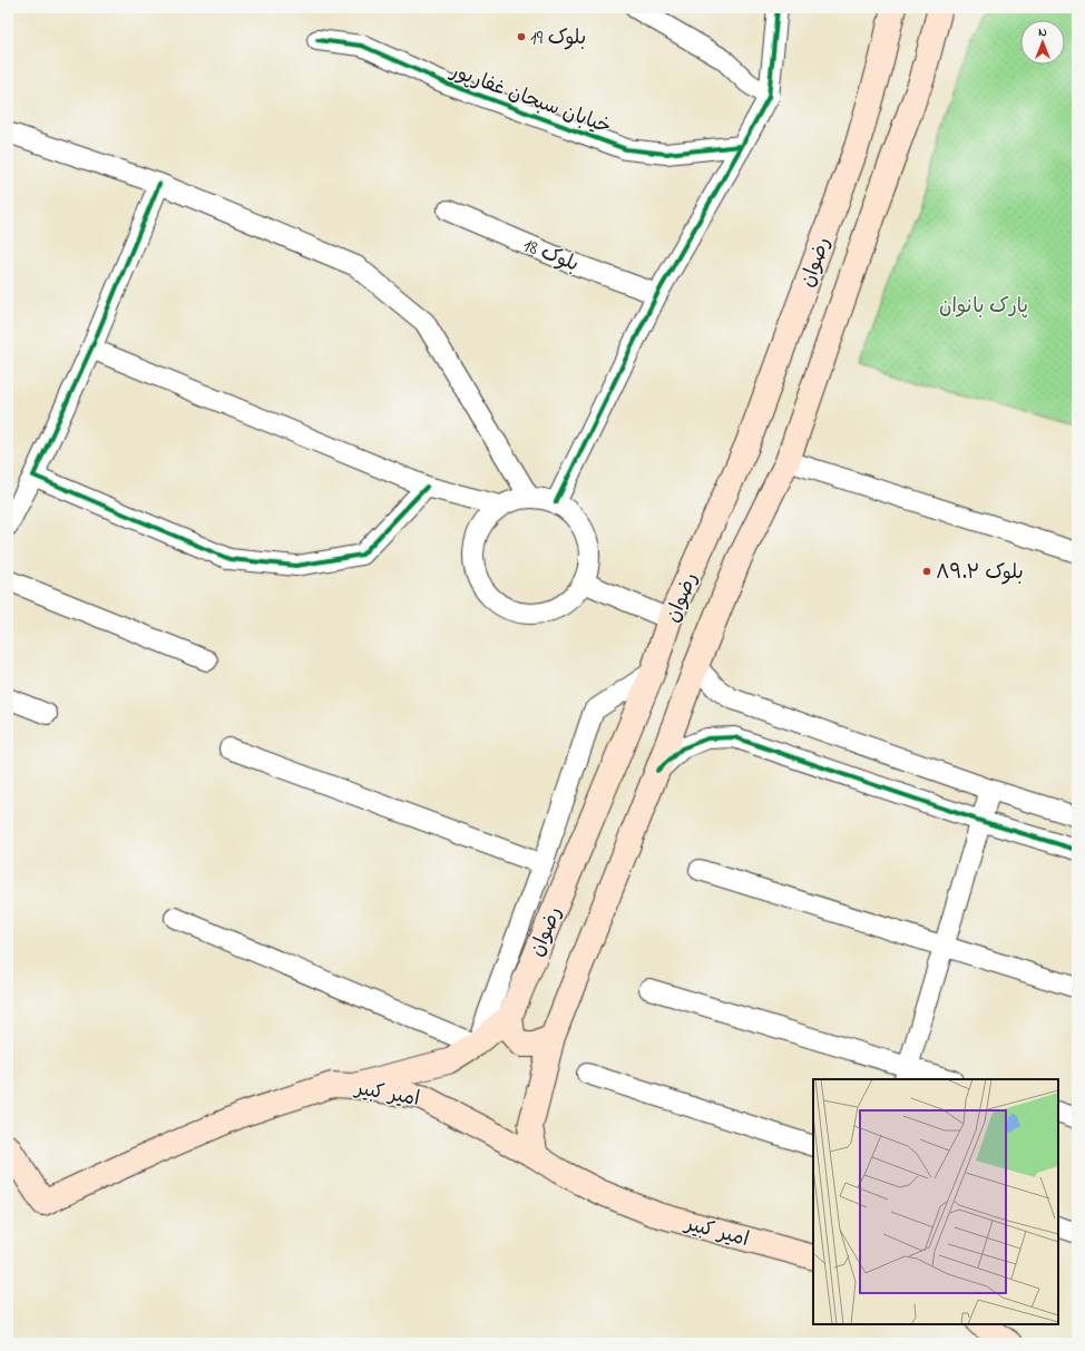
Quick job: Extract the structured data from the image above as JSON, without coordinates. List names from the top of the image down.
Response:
{
  "streets": {
    "main road": ["رضوان", "امیر کبیر"],
    "street": ["خیابان سبحان غفارپور", "بلوک 18"]
  },
  "crossings": [
    ["رضوان", "امیر کبیر"]
  ],
  "parks": ["پارک بانوان"],
  "places": ["بلوک 19", "بلوک ۸۹.۲"],
  "north": "top"
}
